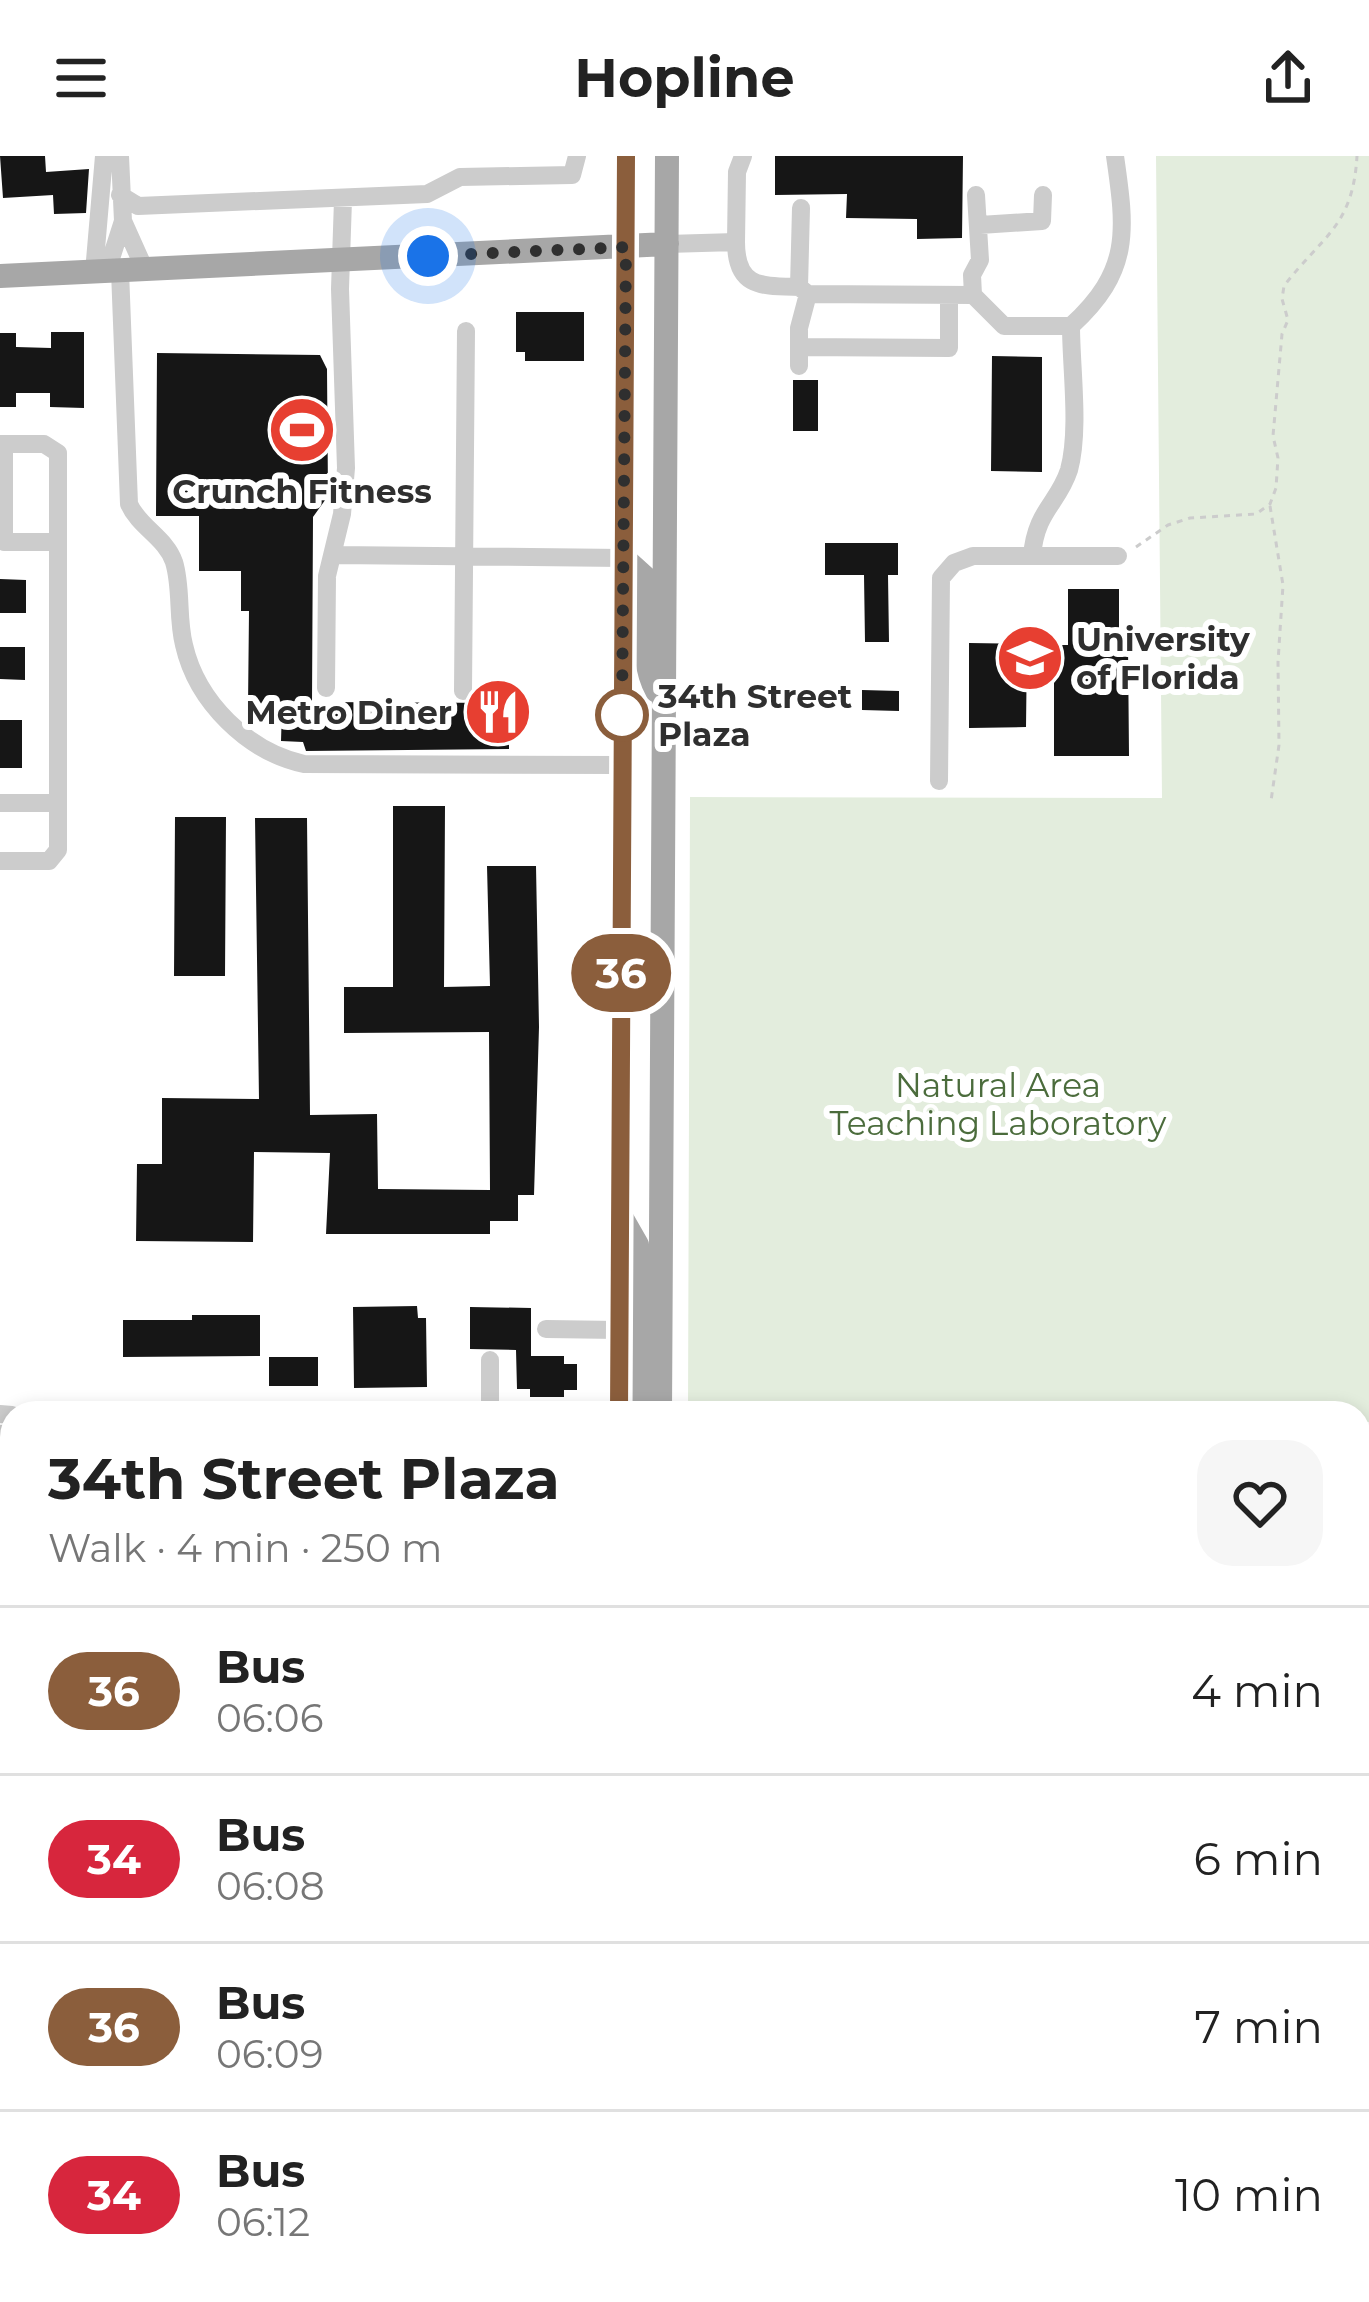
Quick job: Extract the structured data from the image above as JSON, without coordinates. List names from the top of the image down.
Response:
{
  "parks": ["Natural Area Teaching Laboratory"],
  "places": {
    "sports": ["Crunch Fitness"],
    "school or university": ["University of Florida"],
    "restaurant": ["Metro Diner"],
    "other": ["34th Street Plaza"]
  },
  "lines": ["bus line 36"],
  "page": {
    "header": "Hopline",
    "on_map": "36",
    "heading": ["34th Street Plaza", "Walk · 4 min · 250 m"],
    "list": [
      {
        "mark": "36",
        "name": "Bus",
        "note": "06:06",
        "value": "4 min"
      },
      {
        "mark": "34",
        "name": "Bus",
        "note": "06:08",
        "value": "6 min"
      },
      {
        "mark": "36",
        "name": "Bus",
        "note": "06:09",
        "value": "7 min"
      },
      {
        "mark": "34",
        "name": "Bus",
        "note": "06:12",
        "value": "10 min"
      }
    ]
  }
}
